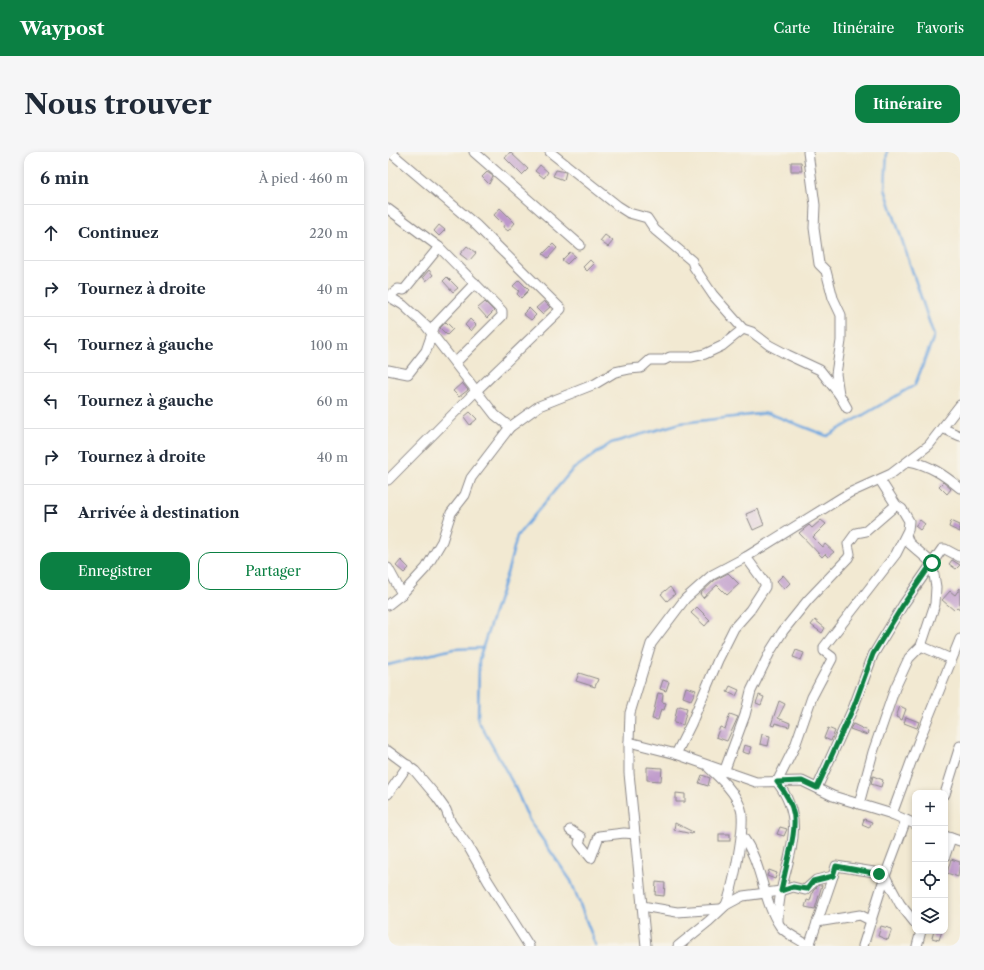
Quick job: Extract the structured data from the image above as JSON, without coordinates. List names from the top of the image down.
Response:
{
  "page": {
    "header": "Waypost",
    "nav": ["Carte", "Itinéraire", "Favoris"],
    "buttons": [
      "Itinéraire",
      ["Enregistrer", "Partager"]
    ],
    "title": "Nous trouver",
    "heading": ["6 min", "À pied · 460 m"],
    "list": [
      ["Continuez", "220 m"],
      ["Tournez à droite", "40 m"],
      ["Tournez à gauche", "100 m"],
      ["Tournez à gauche", "60 m"],
      ["Tournez à droite", "40 m"],
      "Arrivée à destination"
    ],
    "map_buttons": ["+", "−"]
  }
}
